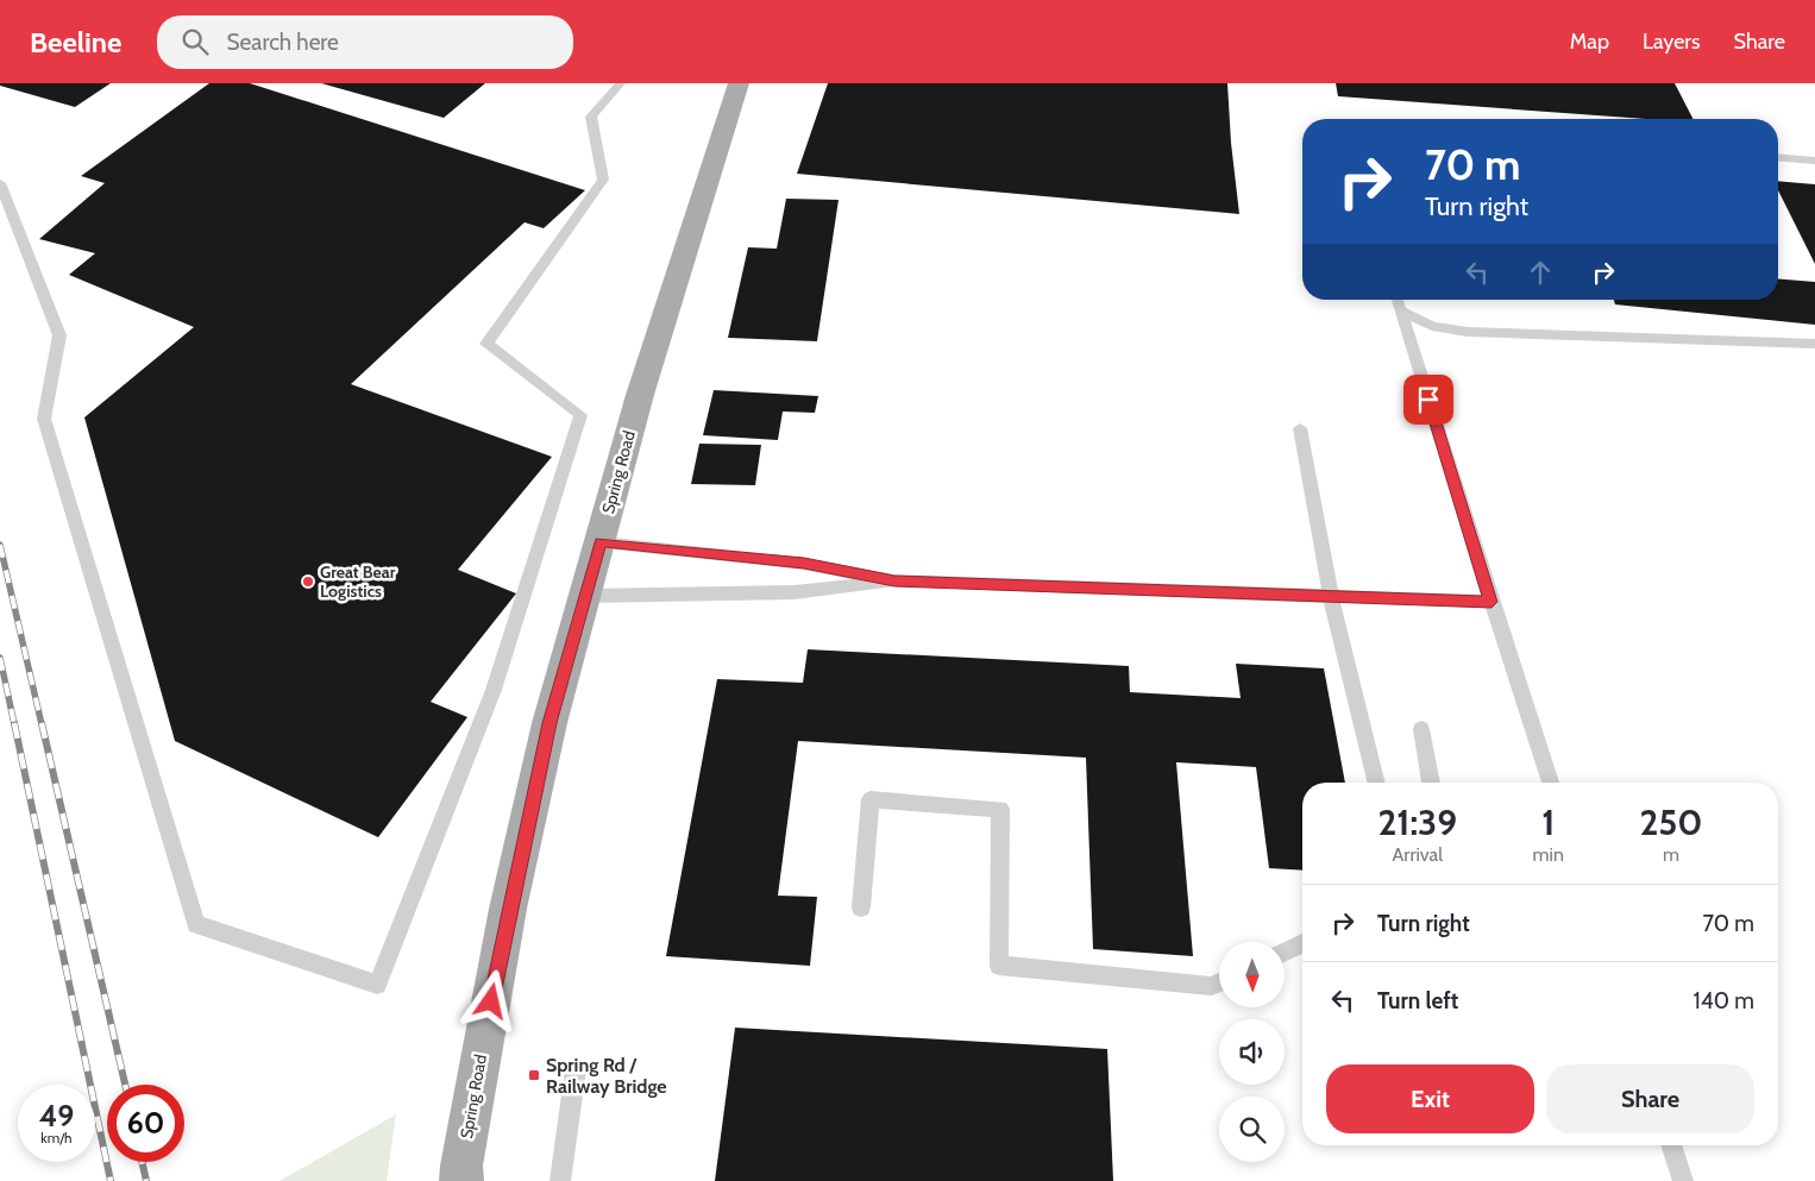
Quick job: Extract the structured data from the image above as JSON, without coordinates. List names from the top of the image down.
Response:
{
  "streets": {
    "main road": ["Spring Road"]
  },
  "places": {
    "other": ["Great Bear Logistics"],
    "transit": ["Spring Rd / Railway Bridge"]
  },
  "north": "bottom",
  "page": {
    "header": "Beeline",
    "search": "Search here",
    "nav": ["Map", "Layers", "Share"],
    "turn": ["70 m", "Turn right"],
    "eta": [
      "21:39",
      "Arrival",
      "1",
      "min",
      "250",
      "m"
    ],
    "list": [
      {
        "name": "Turn right",
        "value": "70 m"
      },
      {
        "name": "Turn left",
        "value": "140 m"
      }
    ],
    "buttons": ["Exit", "Share"],
    "speed": "49 km/h",
    "limit": "60"
  }
}
